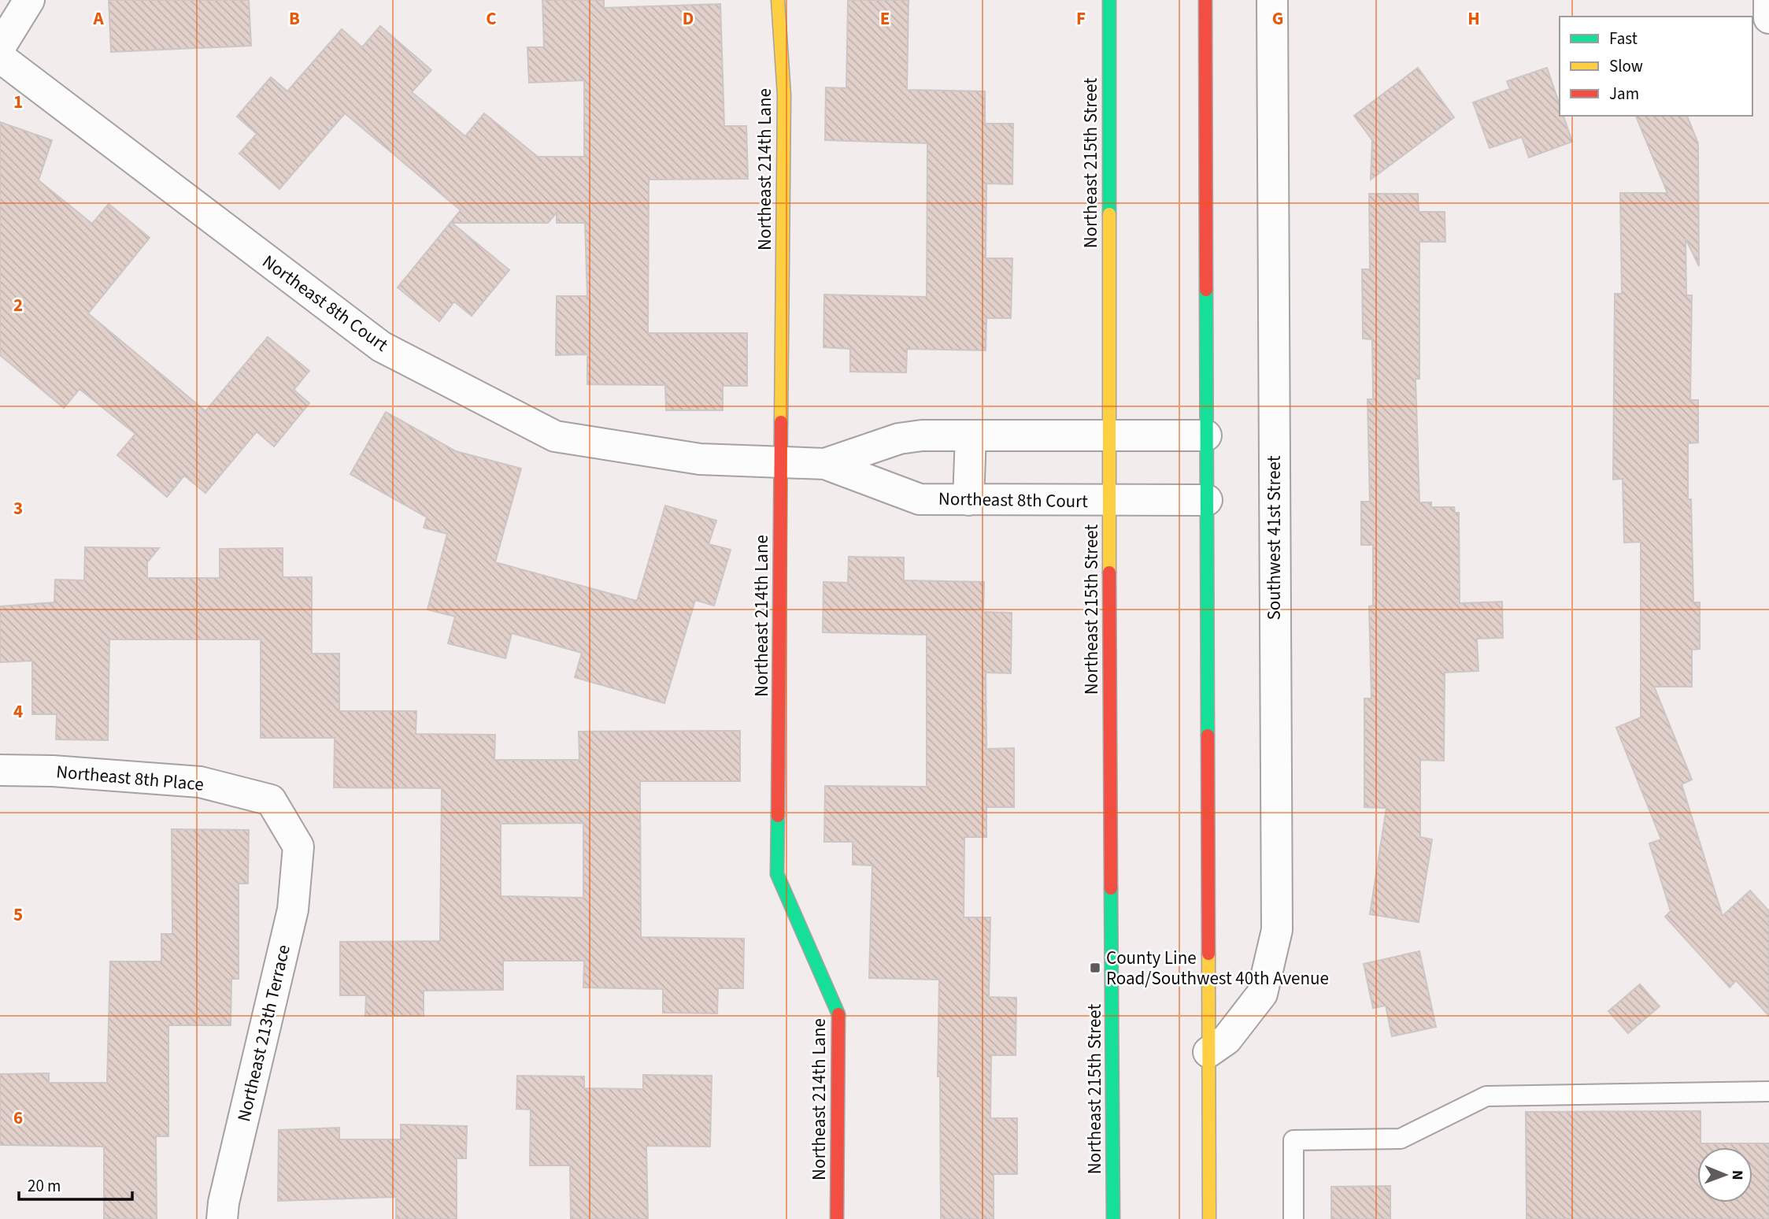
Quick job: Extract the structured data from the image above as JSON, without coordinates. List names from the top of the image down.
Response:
{
  "streets": {
    "street": [
      "Northeast 215th Street",
      "Northeast 214th Lane",
      "Northeast 8th Court",
      "Southwest 41st Street",
      "Northeast 8th Place",
      "Northeast 213th Terrace"
    ]
  },
  "crossings": [
    ["Northeast 215th Street", "Northeast 8th Court"],
    ["Northeast 214th Lane", "Northeast 8th Court"],
    ["Northeast 8th Place", "Northeast 213th Terrace"]
  ],
  "places": {
    "transit": ["County Line Road/Southwest 40th Avenue"]
  },
  "legend": ["Fast", "Slow", "Jam"],
  "scale_bar": "20 m",
  "north": "right",
  "grid": {
    "columns": [
      "A",
      "B",
      "C",
      "D",
      "E",
      "F",
      "G",
      "H"
    ],
    "rows": [
      "1",
      "2",
      "3",
      "4",
      "5",
      "6"
    ]
  }
}
